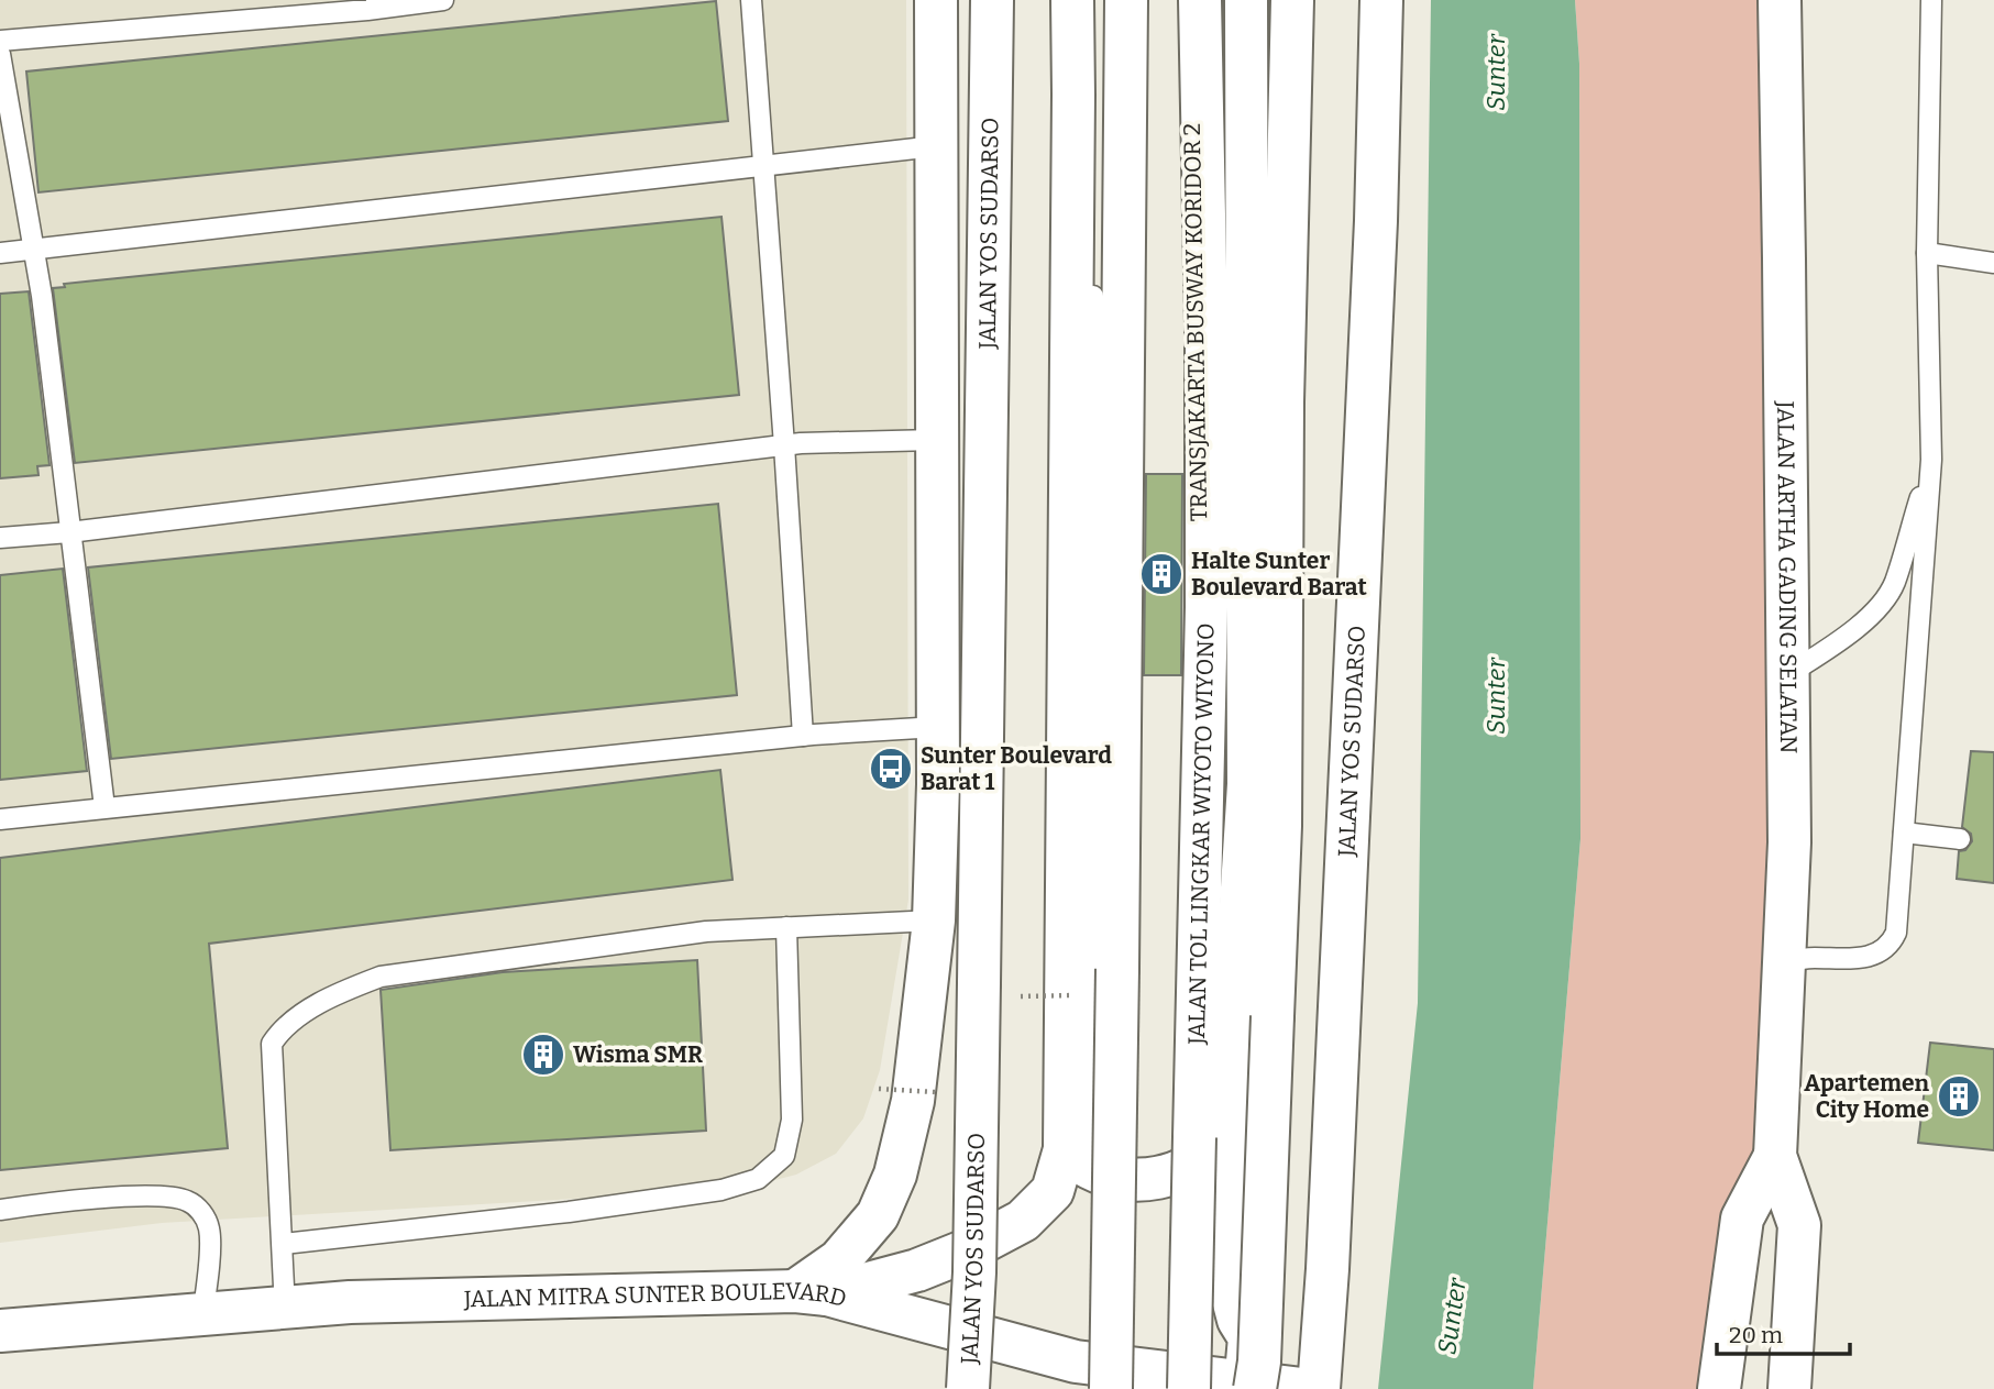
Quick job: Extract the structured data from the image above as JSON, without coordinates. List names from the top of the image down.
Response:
{
  "streets": {
    "main road": [
      "JALAN YOS SUDARSO",
      "JALAN ARTHA GADING SELATAN",
      "JALAN TOL LINGKAR WIYOTO WIYONO",
      "JALAN MITRA SUNTER BOULEVARD"
    ],
    "lane": ["TRANSJAKARTA BUSWAY KORIDOR 2"]
  },
  "water": ["Sunter"],
  "places": {
    "building": ["Halte Sunter Boulevard Barat", "Wisma SMR", "Apartemen City Home"],
    "bus stop": ["Sunter Boulevard Barat 1"]
  },
  "scale_bar": "20 m"
}
